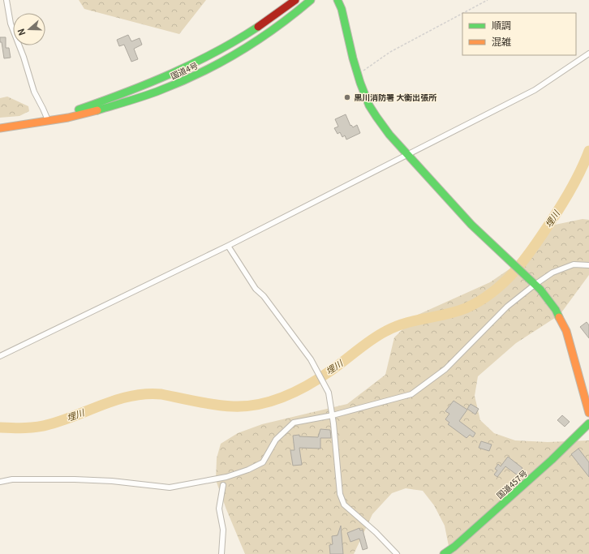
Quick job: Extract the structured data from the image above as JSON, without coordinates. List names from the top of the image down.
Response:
{
  "streets": {
    "main road": ["国道4号", "国道457号"]
  },
  "water": ["埋川"],
  "places": ["黒川消防署 大衡出張所"],
  "legend": ["順調", "混雑"],
  "north": "left"
}
